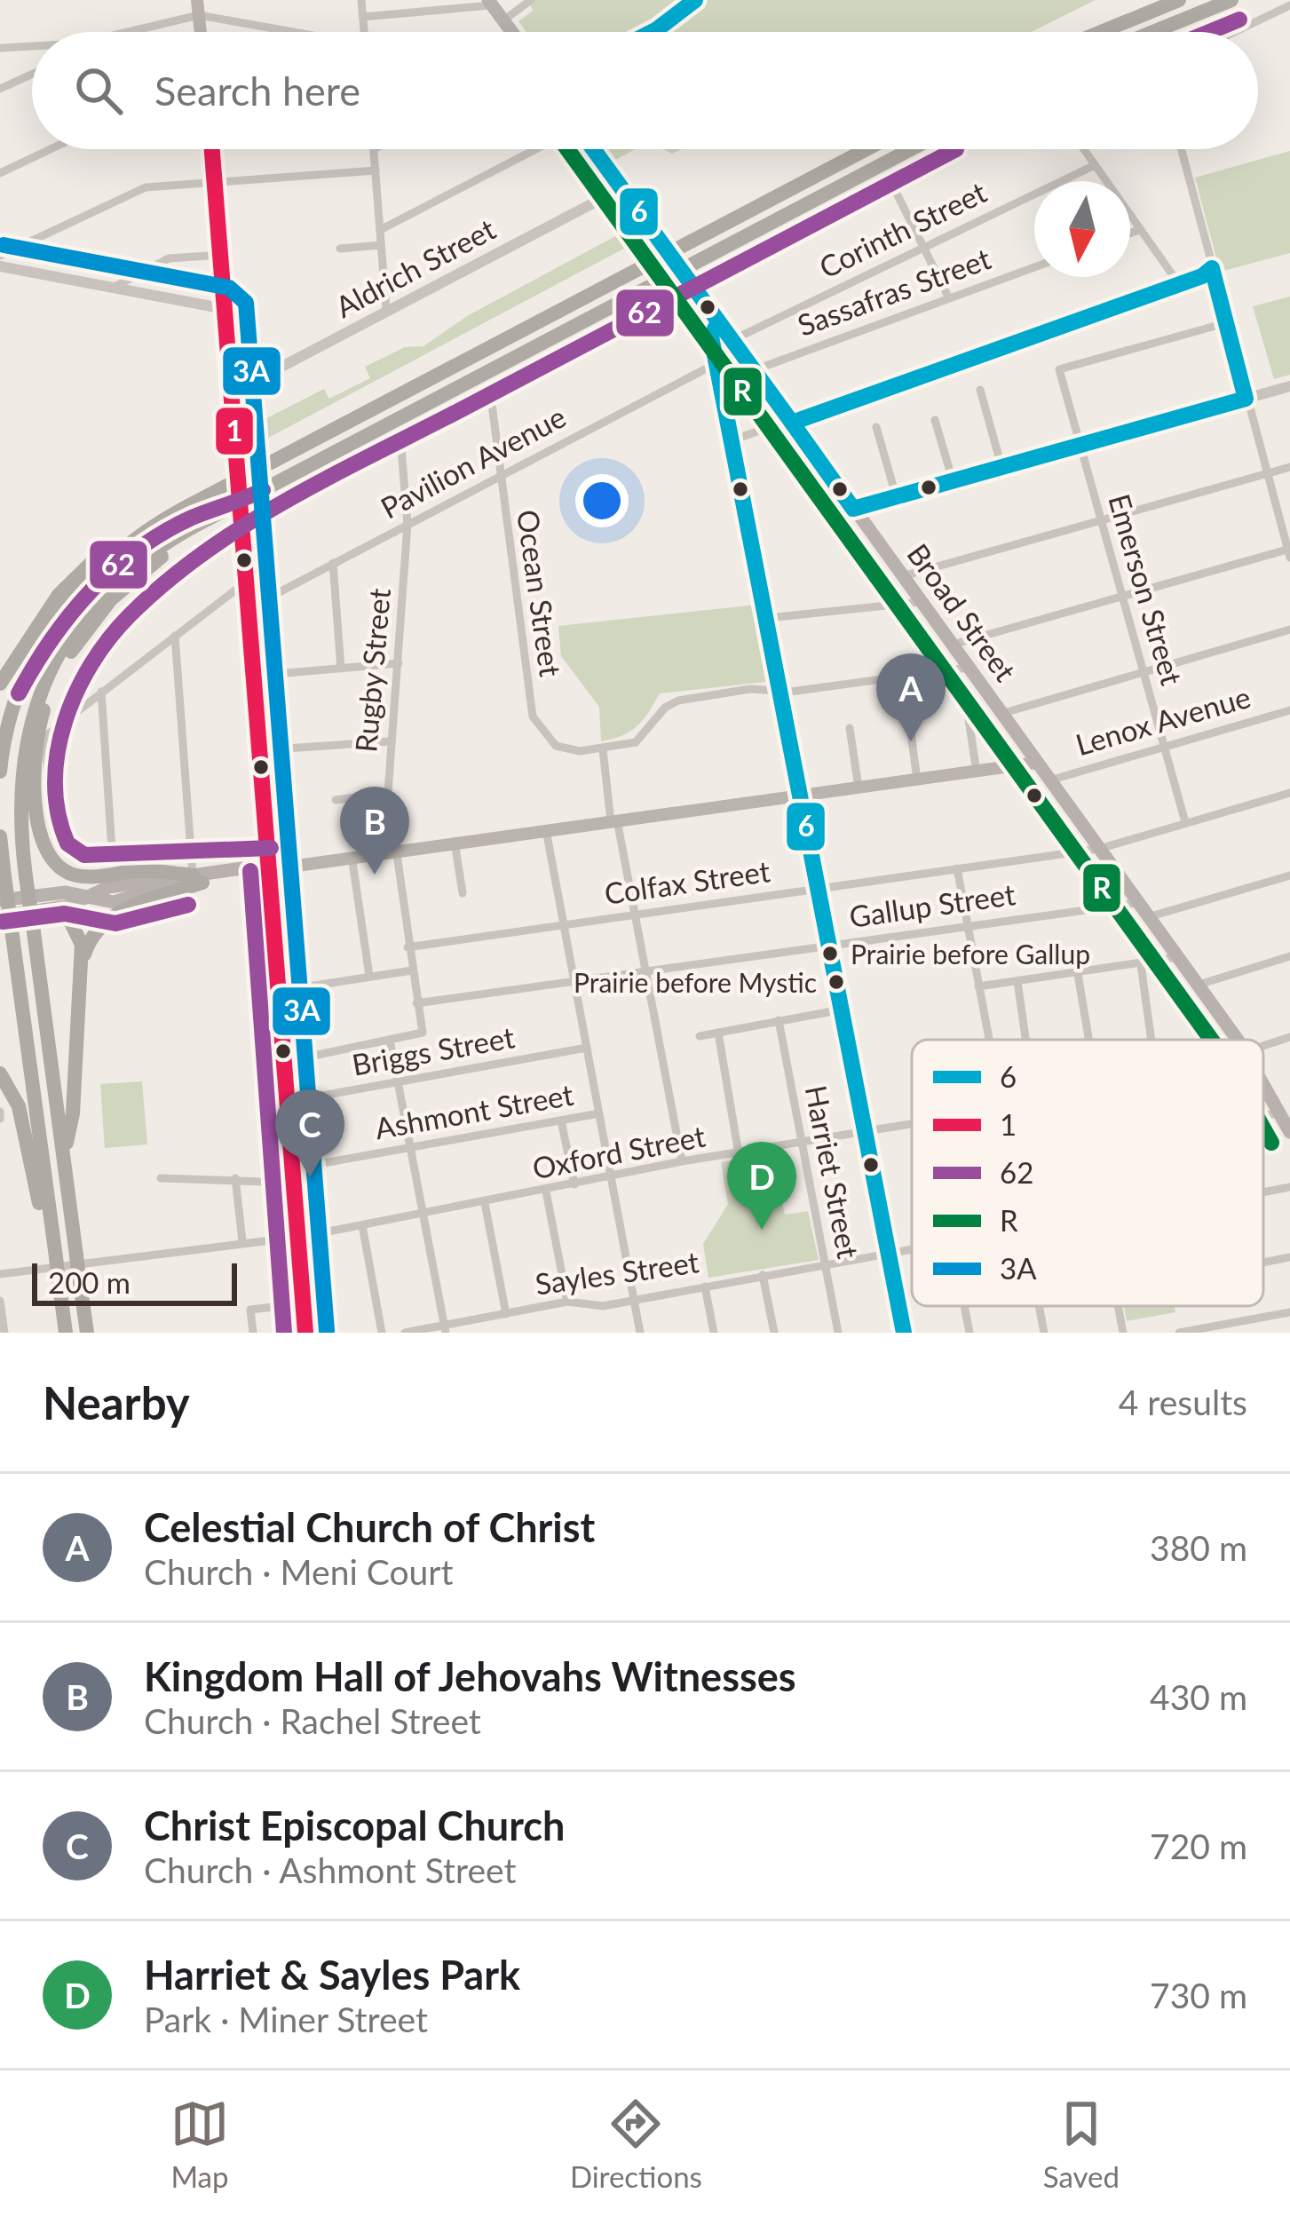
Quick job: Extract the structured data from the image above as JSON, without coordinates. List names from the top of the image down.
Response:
{
  "streets": {
    "main road": ["Broad Street"],
    "street": [
      "Corinth Street",
      "Aldrich Street",
      "Sassafras Street",
      "Pavilion Avenue",
      "Emerson Street",
      "Ocean Street",
      "Rugby Street",
      "Lenox Avenue",
      "Colfax Street",
      "Gallup Street",
      "Briggs Street",
      "Ashmont Street",
      "Oxford Street",
      "Harriet Street",
      "Sayles Street"
    ]
  },
  "crossings": [
    ["Corinth Street", "Broad Street"],
    ["Aldrich Street", "Broad Street"],
    ["Sassafras Street", "Broad Street"],
    ["Pavilion Avenue", "Ocean Street"],
    ["Pavilion Avenue", "Rugby Street"],
    ["Emerson Street", "Lenox Avenue"],
    ["Emerson Street", "Colfax Street"],
    ["Broad Street", "Lenox Avenue"],
    ["Broad Street", "Colfax Street"],
    ["Broad Street", "Gallup Street"],
    ["Rugby Street", "Colfax Street"],
    ["Rugby Street", "Gallup Street"],
    ["Oxford Street", "Harriet Street"],
    ["Harriet Street", "Sayles Street"]
  ],
  "places": ["Prairie before Gallup", "Prairie before Mystic"],
  "lines": [
    "transit line 6",
    "transit line 62",
    "transit line 1",
    "transit line R",
    "transit line 3A"
  ],
  "legend": [
    "6",
    "1",
    "62",
    "R",
    "3A"
  ],
  "scale_bar": "200 m",
  "north": "bottom",
  "page": {
    "search": "Search here",
    "pins": [
      "A",
      "B",
      "C",
      "D"
    ],
    "scale": "200 m",
    "heading": ["Nearby", "4 results"],
    "list": [
      {
        "mark": "A",
        "name": "Celestial Church of Christ",
        "note": "Church · Meni Court",
        "value": "380 m"
      },
      {
        "mark": "B",
        "name": "Kingdom Hall of Jehovahs Witnesses",
        "note": "Church · Rachel Street",
        "value": "430 m"
      },
      {
        "mark": "C",
        "name": "Christ Episcopal Church",
        "note": "Church · Ashmont Street",
        "value": "720 m"
      },
      {
        "mark": "D",
        "name": "Harriet & Sayles Park",
        "note": "Park · Miner Street",
        "value": "730 m"
      }
    ],
    "nav": ["Map", "Directions", "Saved"]
  }
}
